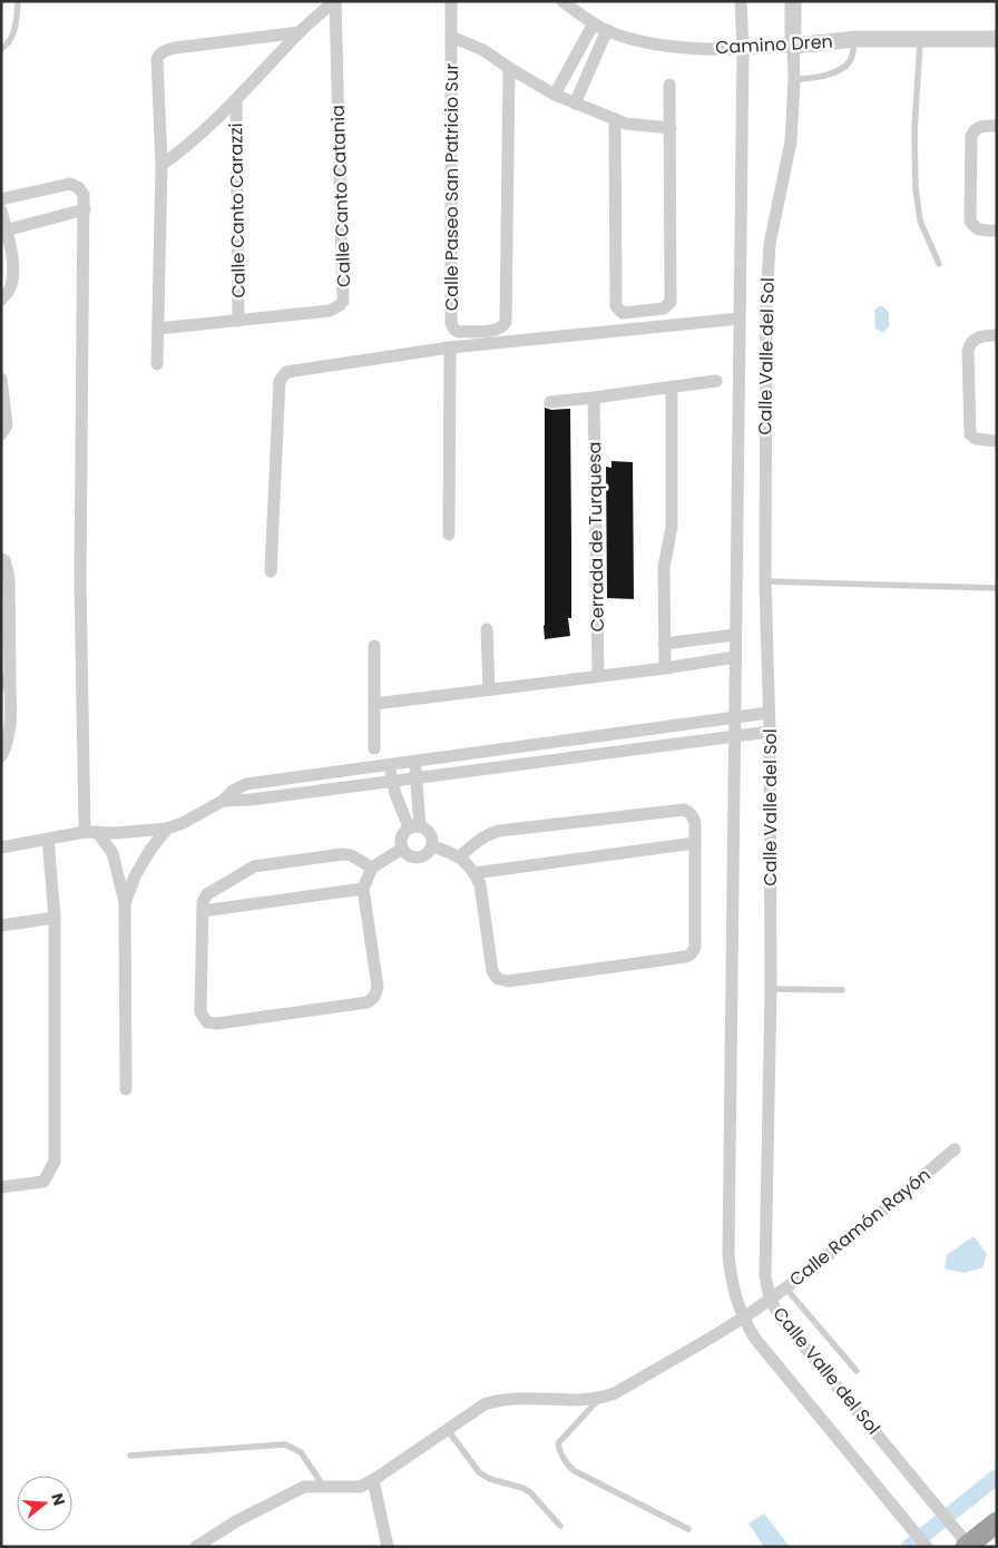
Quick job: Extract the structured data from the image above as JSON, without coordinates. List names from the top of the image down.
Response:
{
  "streets": {
    "street": [
      "Camino Dren",
      "Calle Paseo San Patricio Sur",
      "Calle Canto Catania",
      "Calle Canto Carazzi",
      "Calle Valle del Sol",
      "Cerrada de Turquesa",
      "Calle Ramón Rayón"
    ]
  },
  "crossings": [
    ["Camino Dren", "Calle Valle del Sol"],
    ["Calle Canto Catania", "Calle Canto Carazzi"],
    ["Calle Valle del Sol", "Calle Ramón Rayón"]
  ],
  "north": "right"
}
